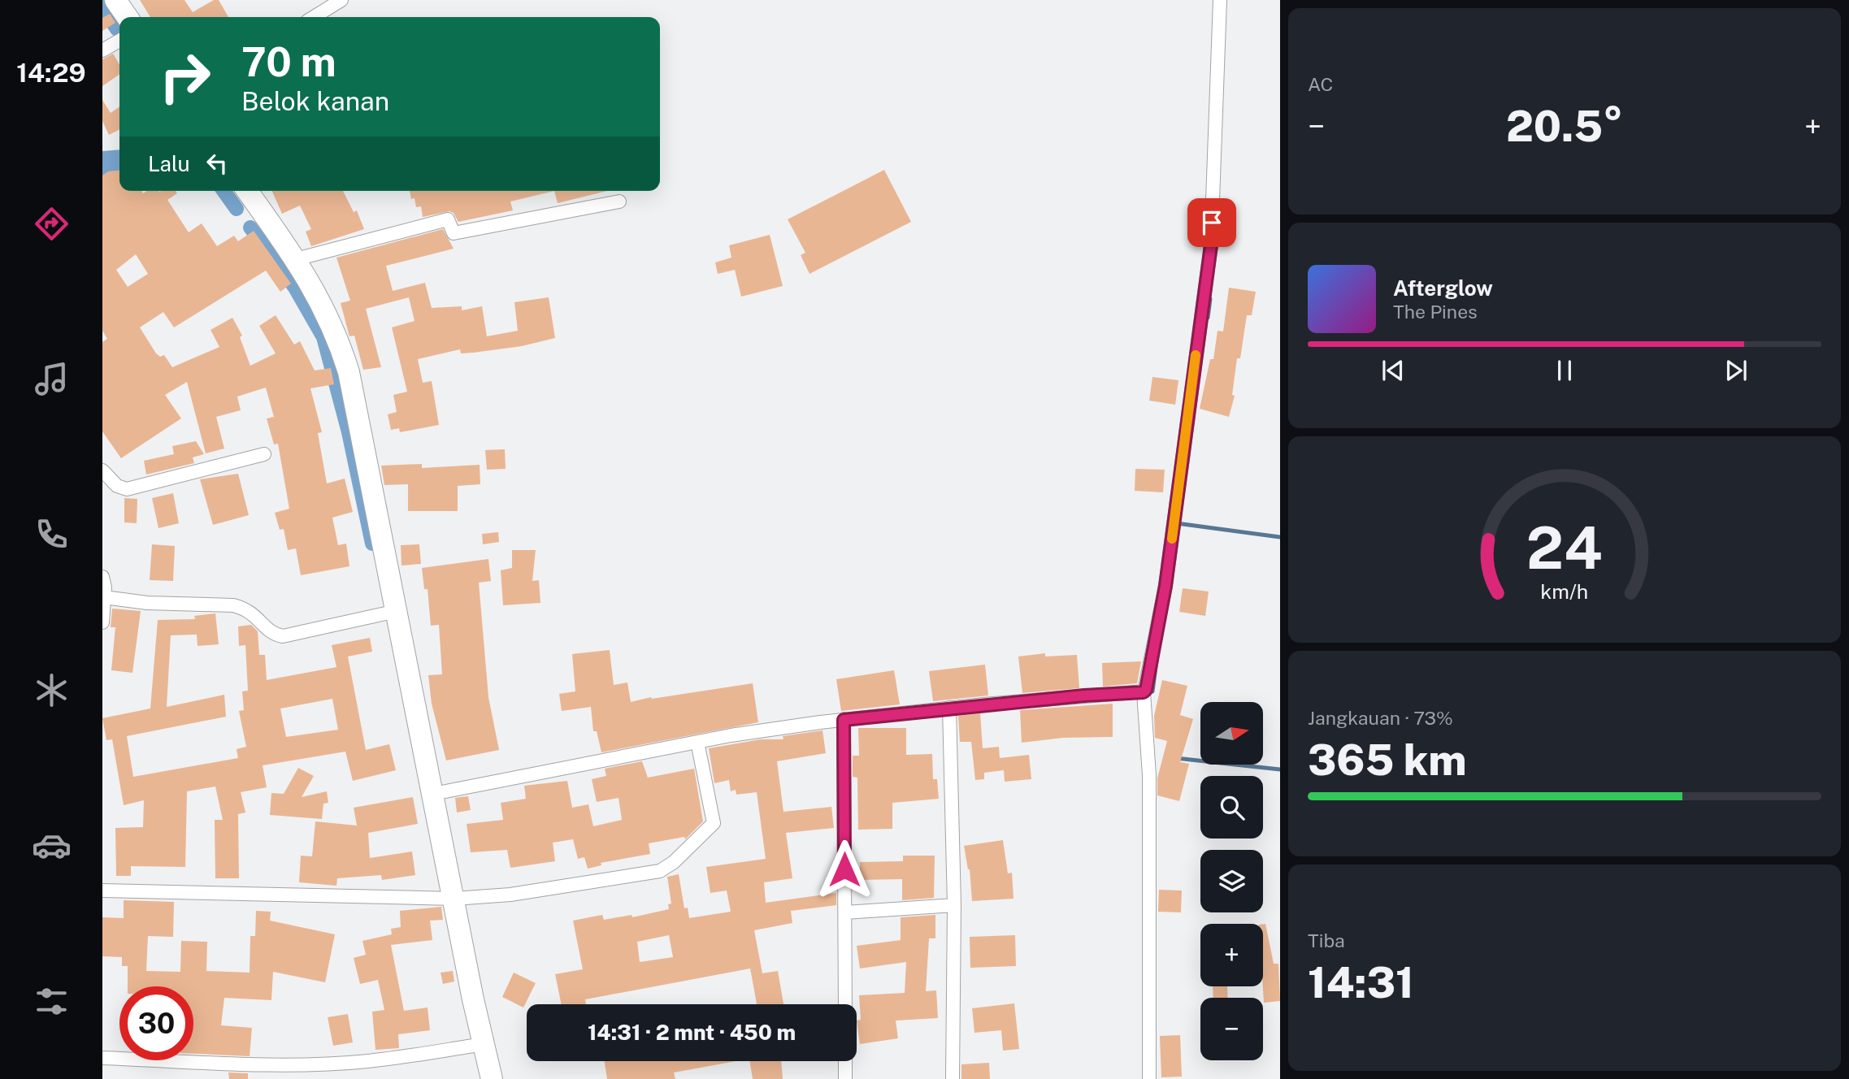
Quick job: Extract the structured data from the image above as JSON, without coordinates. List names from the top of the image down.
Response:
{
  "north": "right",
  "page": {
    "tabs": "14:29",
    "tile": [
      "AC",
      ["Jangkauan · 73%", "365 km"],
      ["Tiba", "14:31"]
    ],
    "turn": ["70 m", "Belok kanan"],
    "heat": ["−", "20.5°", "+"],
    "then": "Lalu",
    "song": ["Afterglow", "The Pines"],
    "map_buttons": ["+", "−"],
    "limit": "30",
    "trip": "14:31 · 2 mnt · 450 m",
    "gauge": ["24", "km/h"]
  }
}
